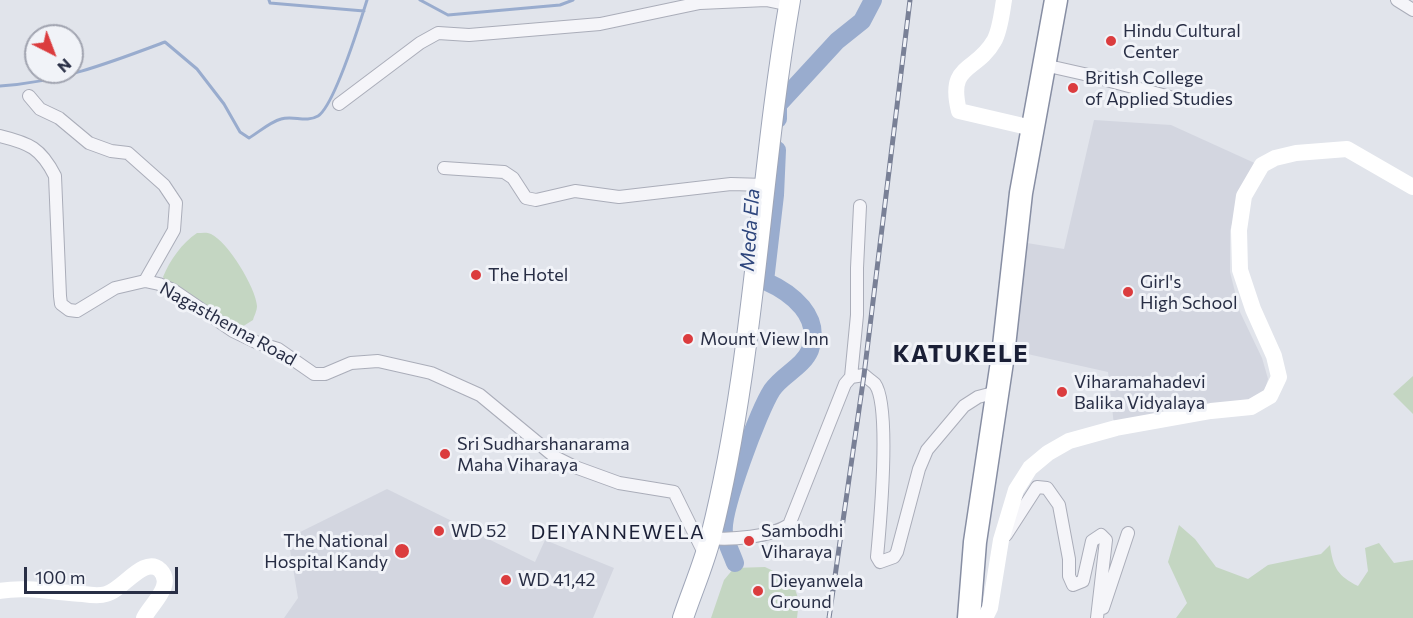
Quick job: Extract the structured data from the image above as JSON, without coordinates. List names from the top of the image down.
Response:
{
  "streets": {
    "street": ["Nagasthenna Road"]
  },
  "districts": ["KATUKELE", "DEIYANNEWELA"],
  "water": ["Meda Ela"],
  "places": [
    "Hindu Cultural Center",
    "British College of Applied Studies",
    "The Hotel",
    "Girl's High School",
    "Mount View Inn",
    "Viharamahadevi Balika Vidyalaya",
    "Sri Sudharshanarama Maha Viharaya",
    "WD 52",
    "Sambodhi Viharaya",
    "The National Hospital Kandy",
    "WD 41,42",
    "Dieyanwela Ground"
  ],
  "scale_bar": "100 m",
  "north": "bottom right"
}
